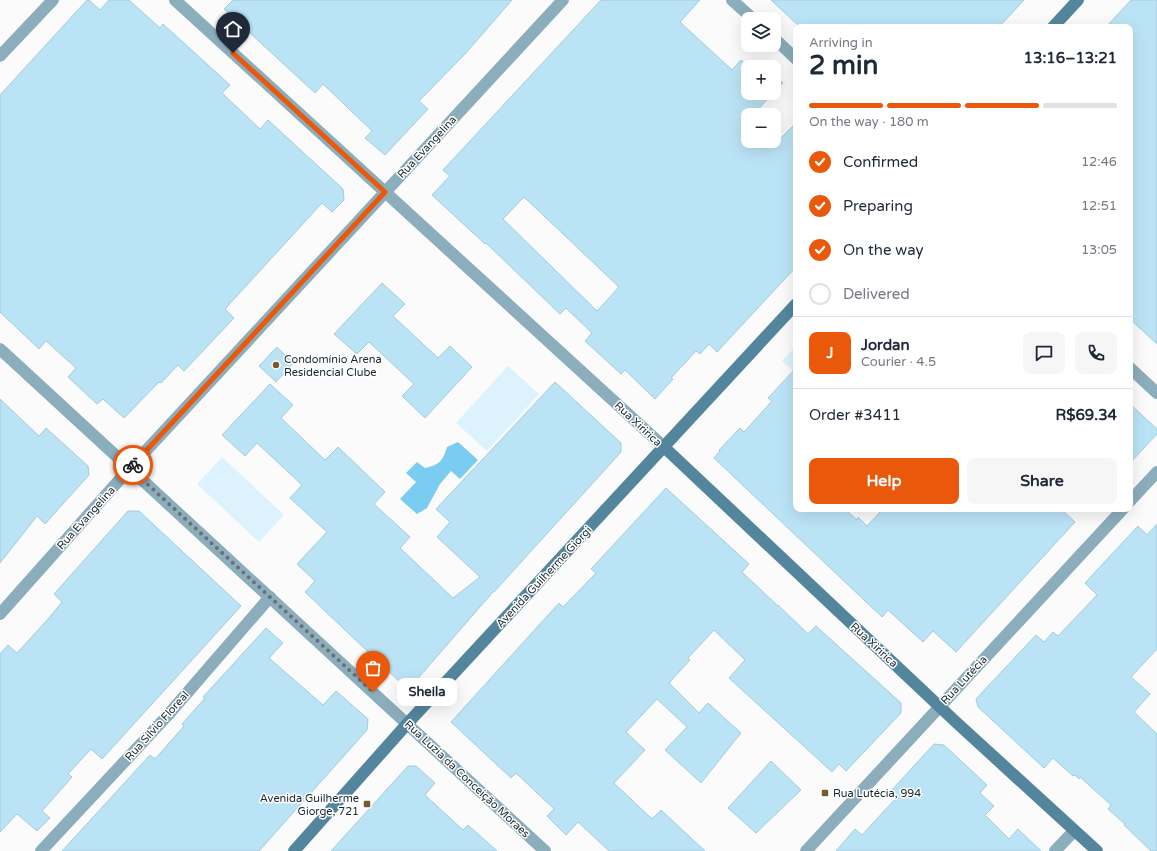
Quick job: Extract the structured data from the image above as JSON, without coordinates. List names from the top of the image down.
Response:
{
  "streets": {
    "street": [
      "Rua Evangelina",
      "Rua Xiririca",
      "Avenida Guilherme Giorgi",
      "Rua Lutécia",
      "Rua Sílvio Floreal",
      "Rua Luzia da Conceição Moraes"
    ]
  },
  "crossings": [
    ["Rua Evangelina", "Rua Xiririca"],
    ["Rua Evangelina", "Rua Luzia da Conceição Moraes"],
    ["Rua Xiririca", "Avenida Guilherme Giorgi"],
    ["Rua Xiririca", "Rua Lutécia"],
    ["Avenida Guilherme Giorgi", "Rua Luzia da Conceição Moraes"],
    ["Rua Sílvio Floreal", "Rua Luzia da Conceição Moraes"]
  ],
  "places": {
    "other": ["Condomínio Arena Residencial Clube", "Sheila"],
    "transit": ["Rua Lutécia, 994", "Avenida Guilherme Giorge, 721"]
  },
  "page": {
    "map_buttons": ["+", "−"],
    "heading": ["2 min", "Arriving in", "13:16–13:21"],
    "panel": [
      "Jordan",
      "Courier · 4.5",
      "Order #3411",
      "R$69.34"
    ],
    "bar": "On the way · 180 m",
    "list": [
      ["Confirmed", "12:46"],
      ["Preparing", "12:51"],
      ["On the way", "13:05"],
      "Delivered"
    ],
    "round": "J",
    "buttons": ["Help", "Share"],
    "bubble": "Sheila"
  }
}
